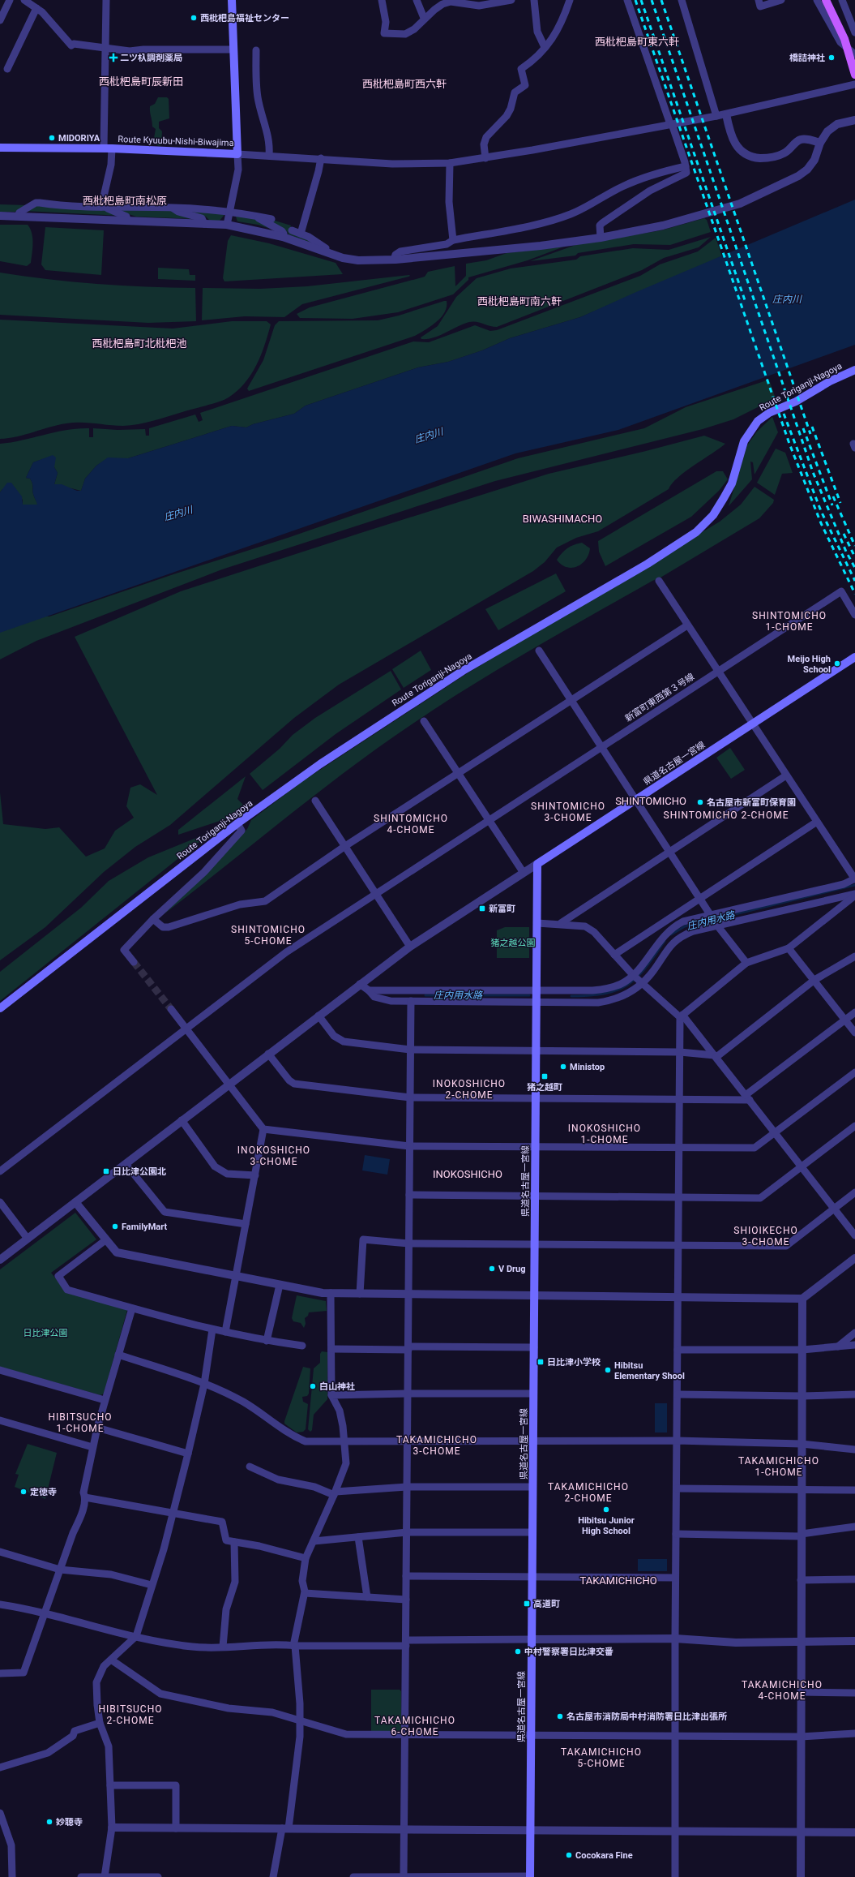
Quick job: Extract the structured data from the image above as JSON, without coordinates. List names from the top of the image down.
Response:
{
  "streets": {
    "main road": ["Route Kyuubu-Nishi-Biwajima", "Route Toriganji-Nagoya", "県道名古屋一宮線"],
    "street": ["新富町東西第３号線"]
  },
  "districts": [
    "西枇杷島町東六軒",
    "西枇杷島町辰新田",
    "西枇杷島町西六軒",
    "西枇杷島町南松原",
    "西枇杷島町南六軒",
    "西枇杷島町北枇杷池",
    "BIWASHIMACHO",
    "SHINTOMICHO 1-CHOME",
    "SHINTOMICHO",
    "SHINTOMICHO 3-CHOME",
    "SHINTOMICHO 2-CHOME",
    "SHINTOMICHO 4-CHOME",
    "SHINTOMICHO 5-CHOME",
    "INOKOSHICHO 2-CHOME",
    "INOKOSHICHO 1-CHOME",
    "INOKOSHICHO 3-CHOME",
    "INOKOSHICHO",
    "SHIOIKECHO 3-CHOME",
    "HIBITSUCHO 1-CHOME",
    "TAKAMICHICHO 3-CHOME",
    "TAKAMICHICHO 1-CHOME",
    "TAKAMICHICHO 2-CHOME",
    "TAKAMICHICHO",
    "TAKAMICHICHO 4-CHOME",
    "HIBITSUCHO 2-CHOME",
    "TAKAMICHICHO 6-CHOME",
    "TAKAMICHICHO 5-CHOME"
  ],
  "water": ["庄内川", "庄内用水路"],
  "parks": ["猪之越公園", "日比津公園"],
  "places": {
    "other": [
      "西枇杷島福祉センター",
      "橋詰神社",
      "MIDORIYA",
      "Meijo High School",
      "名古屋市新富町保育園",
      "Ministop",
      "FamilyMart",
      "V Drug",
      "Hibitsu Elementary Shool",
      "白山神社",
      "定徳寺",
      "Hibitsu Junior High School",
      "中村警察署日比津交番",
      "名古屋市消防局中村消防署日比津出張所",
      "妙聴寺",
      "Cocokara Fine"
    ],
    "health": ["二ツ杁調剤薬局"],
    "transit": [
      "新富町",
      "猪之越町",
      "日比津公園北",
      "日比津小学校",
      "高道町"
    ]
  }
}
